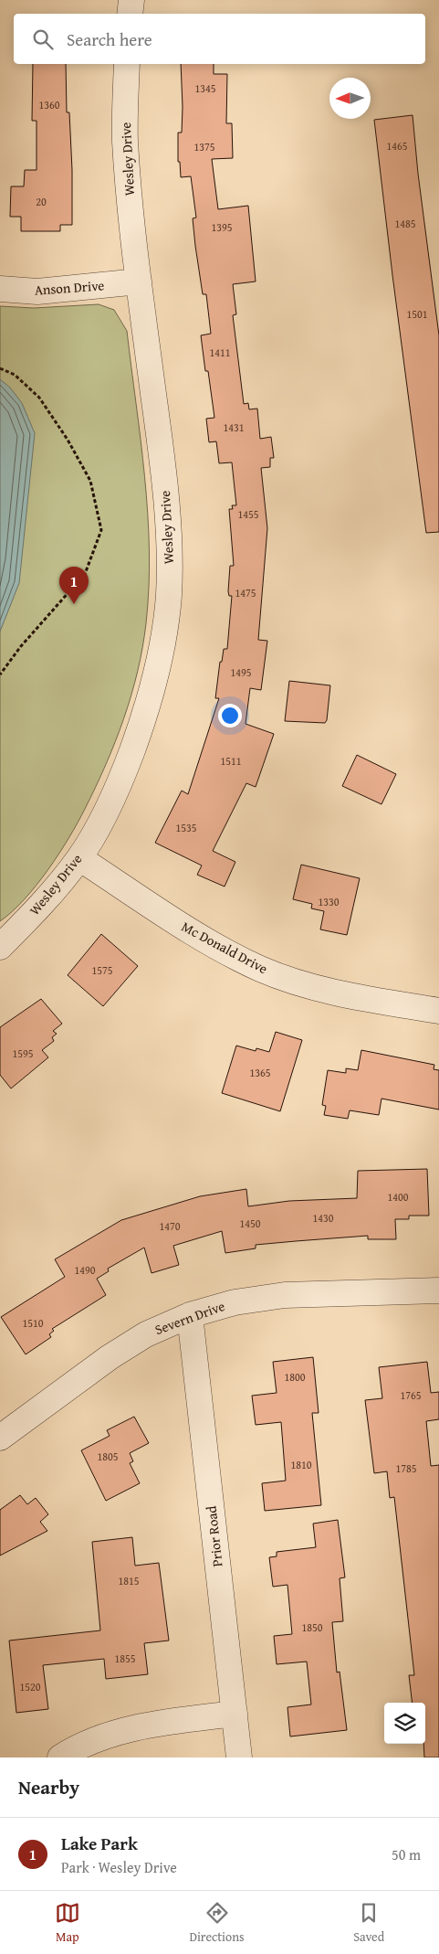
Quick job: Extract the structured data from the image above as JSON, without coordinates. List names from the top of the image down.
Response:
{
  "streets": {
    "street": [
      "Wesley Drive",
      "Anson Drive",
      "Mc Donald Drive",
      "Severn Drive",
      "Prior Road"
    ]
  },
  "crossings": [
    ["Wesley Drive", "Anson Drive"],
    ["Wesley Drive", "Mc Donald Drive"],
    ["Severn Drive", "Prior Road"]
  ],
  "house_numbers": [
    "1345",
    "1360",
    "1465",
    "1375",
    "20",
    "1485",
    "1395",
    "1501",
    "1411",
    "1431",
    "1455",
    "1475",
    "1495",
    "1511",
    "1535",
    "1330",
    "1575",
    "1595",
    "1365",
    "1400",
    "1430",
    "1450",
    "1470",
    "1490",
    "1510",
    "1800",
    "1765",
    "1805",
    "1810",
    "1785",
    "1815",
    "1850",
    "1855",
    "1520"
  ],
  "north": "left",
  "page": {
    "search": "Search here",
    "pins": "1",
    "heading": "Nearby",
    "list": [
      {
        "mark": "1",
        "name": "Lake Park",
        "note": "Park · Wesley Drive",
        "value": "50 m"
      }
    ],
    "nav": ["Map", "Directions", "Saved"]
  }
}
